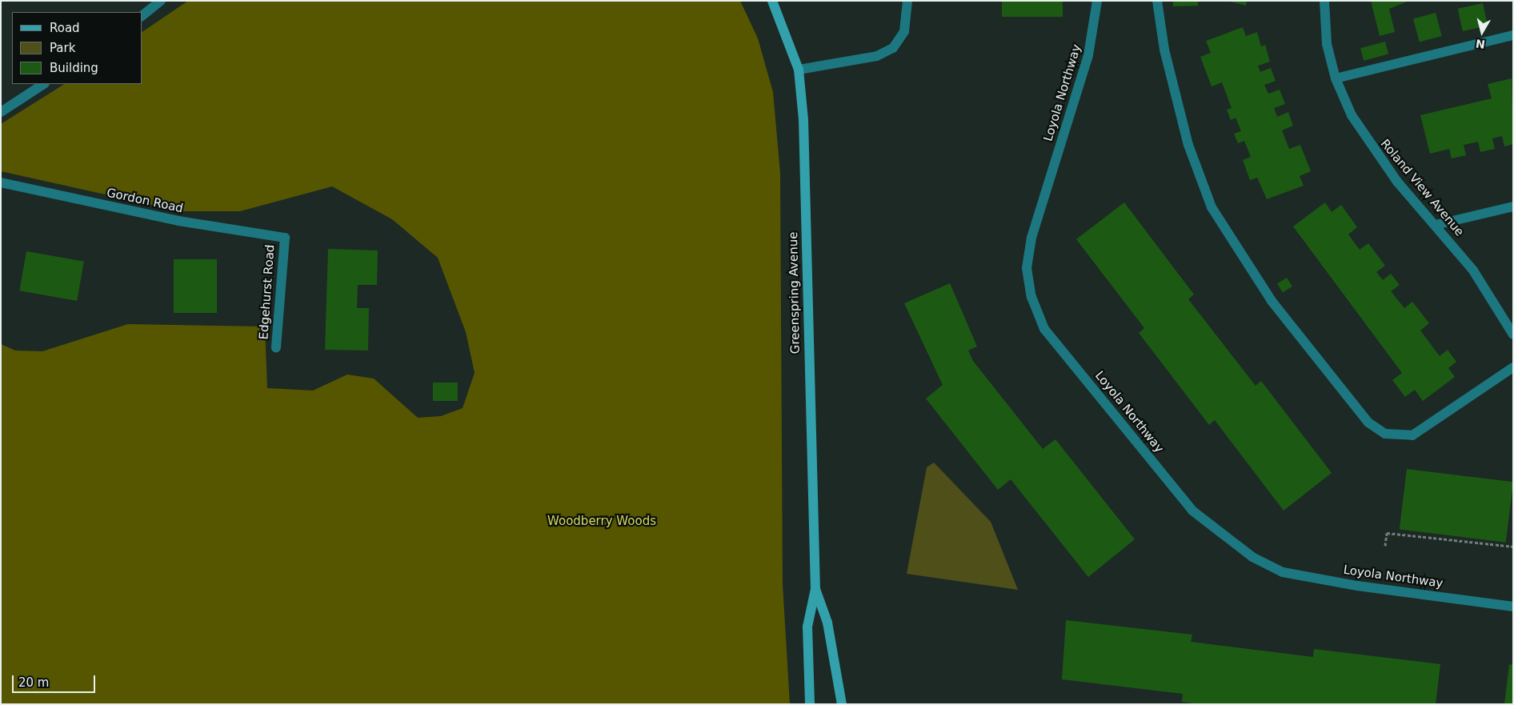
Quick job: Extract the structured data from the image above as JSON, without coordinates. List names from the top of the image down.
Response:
{
  "streets": {
    "main road": ["Greenspring Avenue"],
    "street": [
      "Loyola Northway",
      "Roland View Avenue",
      "Gordon Road",
      "Edgehurst Road"
    ]
  },
  "crossings": [
    ["Gordon Road", "Edgehurst Road"]
  ],
  "parks": ["Woodberry Woods"],
  "legend": ["Road", "Park", "Building"],
  "scale_bar": "20 m",
  "north": "bottom"
}
